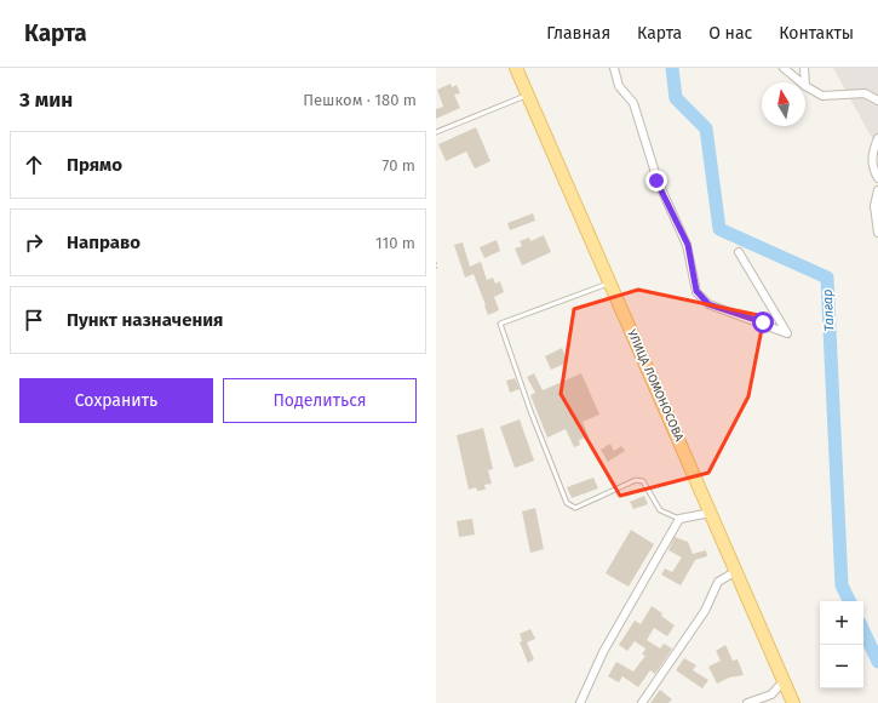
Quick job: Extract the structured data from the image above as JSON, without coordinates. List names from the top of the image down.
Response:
{
  "streets": {
    "main road": ["УЛИЦА ЛОМОНОСОВА"]
  },
  "water": ["Талғар"],
  "north": "top",
  "page": {
    "header": "Карта",
    "nav": [
      "Главная",
      "Карта",
      "О нас",
      "Контакты"
    ],
    "heading": ["3 мин", "Пешком · 180 m"],
    "list": [
      ["Прямо", "70 m"],
      ["Направо", "110 m"],
      "Пункт назначения"
    ],
    "buttons": ["Сохранить", "Поделиться"],
    "map_buttons": ["+", "−"]
  }
}
